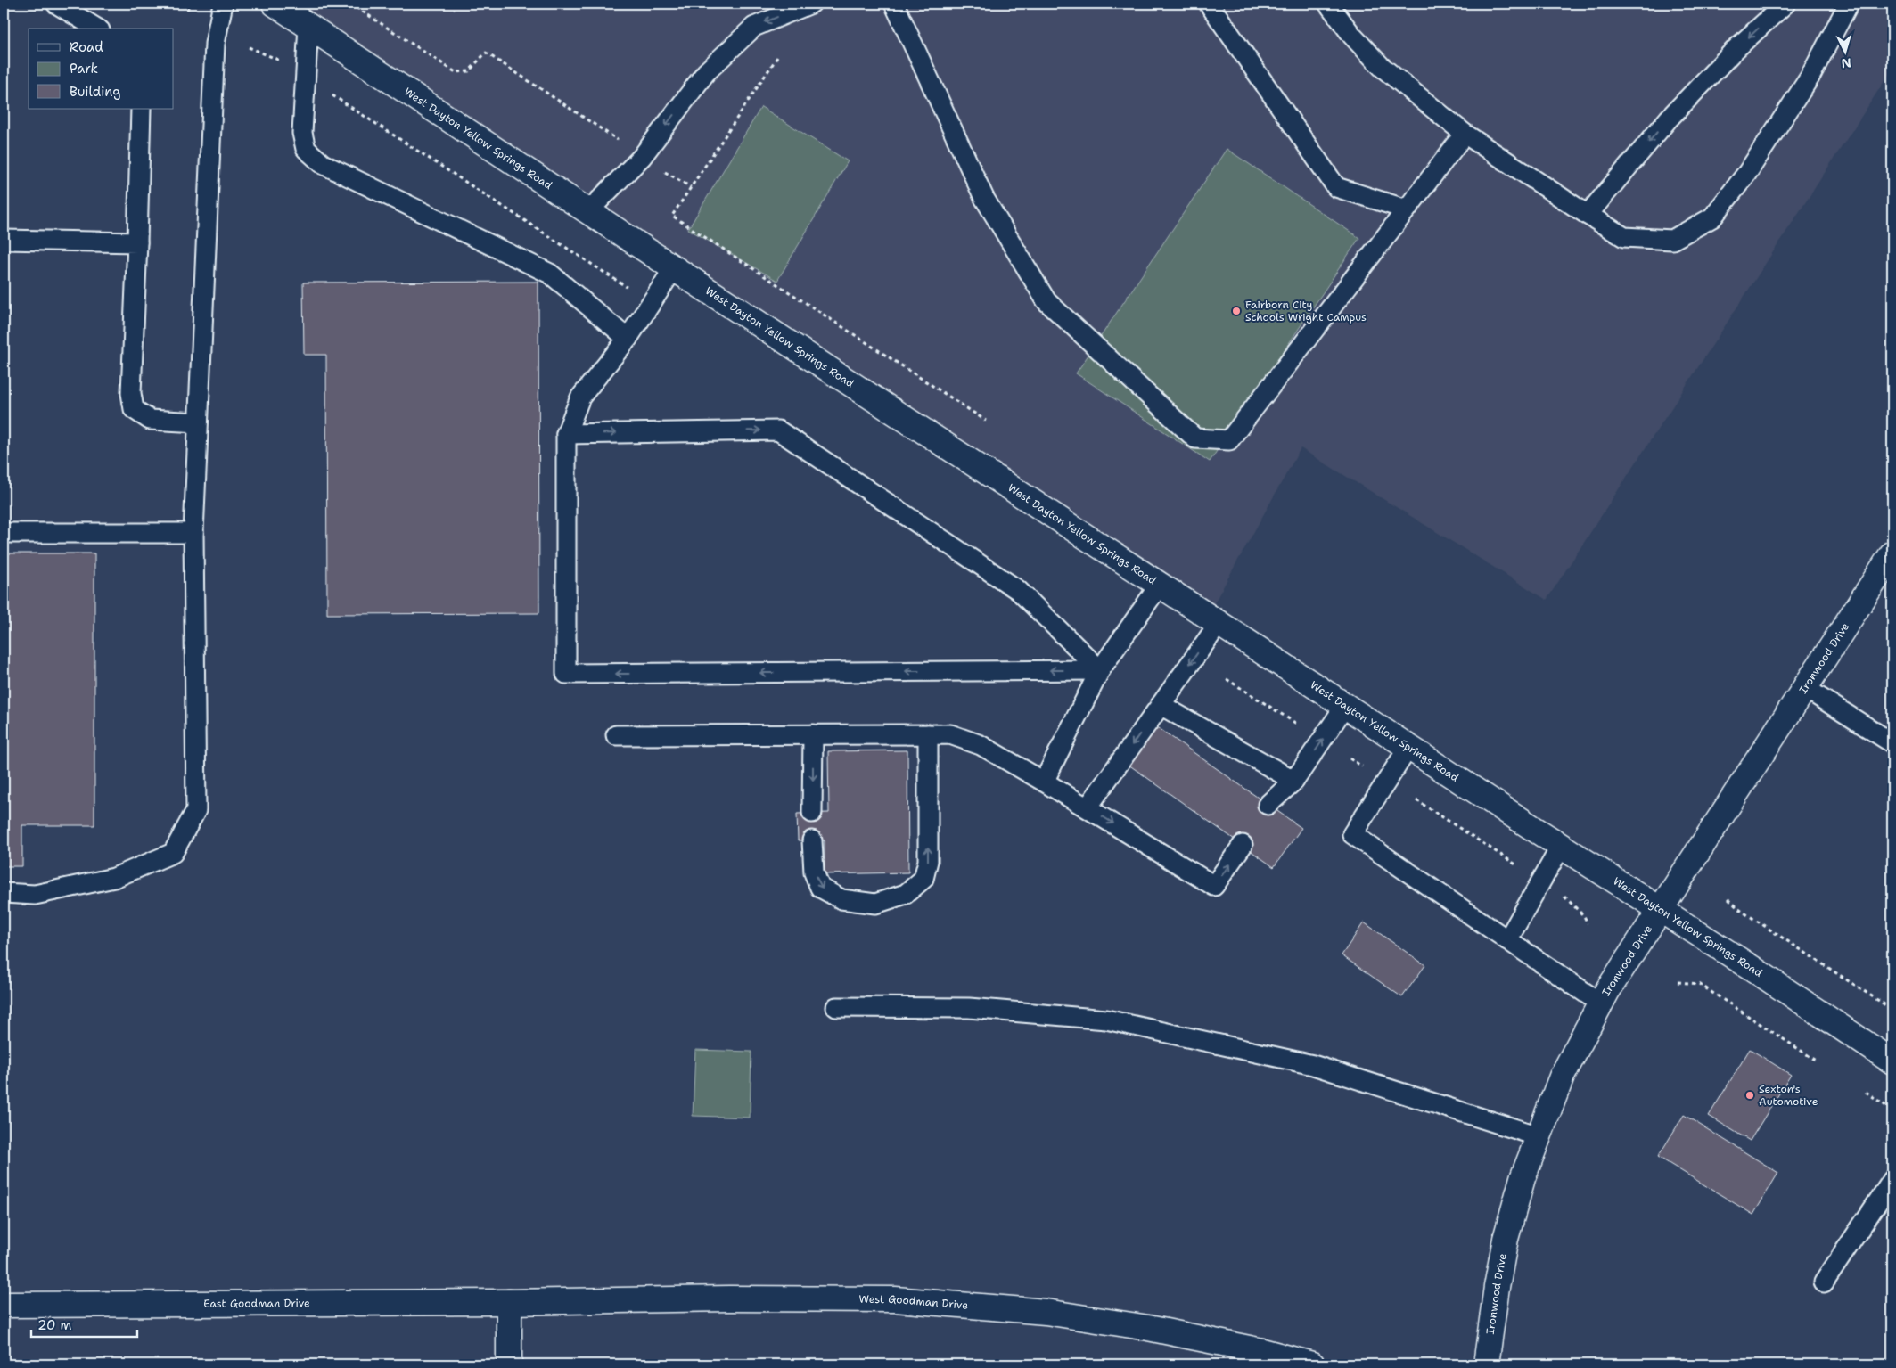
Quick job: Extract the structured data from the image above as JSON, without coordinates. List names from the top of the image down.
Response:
{
  "streets": {
    "street": [
      "West Dayton Yellow Springs Road",
      "Ironwood Drive",
      "West Goodman Drive",
      "East Goodman Drive"
    ]
  },
  "crossings": [
    ["West Dayton Yellow Springs Road", "Ironwood Drive"],
    ["West Goodman Drive", "East Goodman Drive"]
  ],
  "places": ["Fairborn City Schools Wright Campus", "Sexton's Automotive"],
  "legend": ["Road", "Park", "Building"],
  "scale_bar": "20 m",
  "north": "bottom"
}
